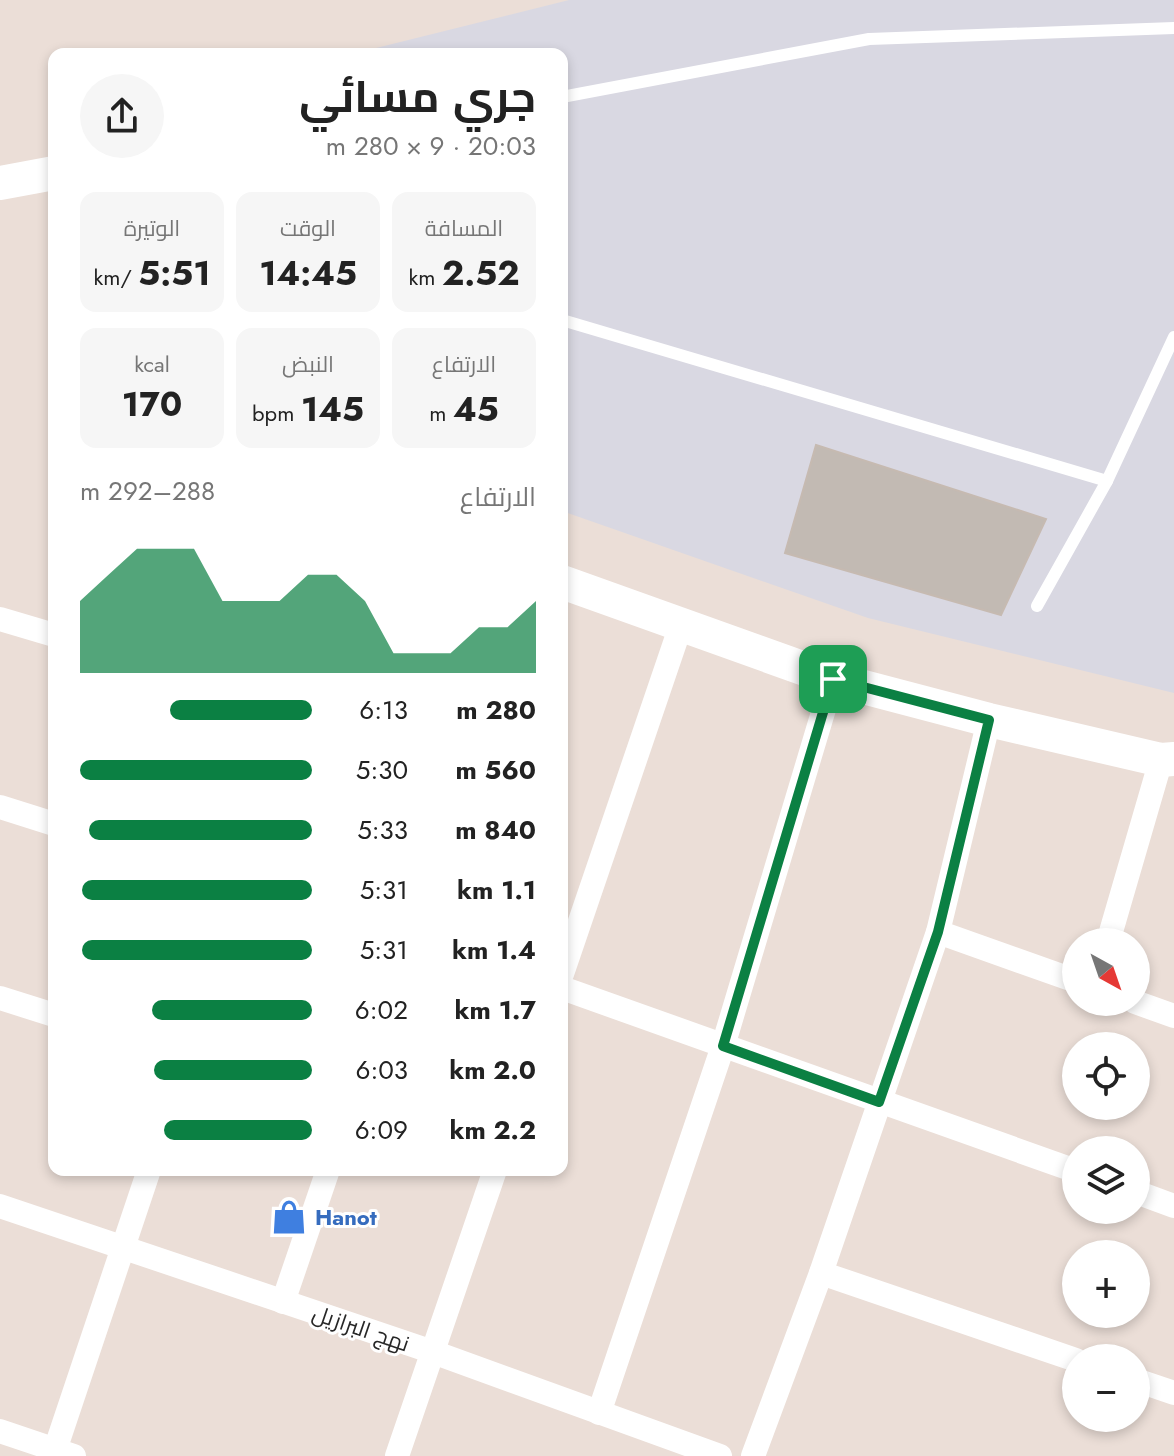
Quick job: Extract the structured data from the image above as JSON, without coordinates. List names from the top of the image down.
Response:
{
  "streets": {
    "street": ["نهج البرازيل"]
  },
  "places": {
    "shop": ["Hanot"]
  },
  "north": "bottom right",
  "page": {
    "heading": ["جري مسائي", "20:03 · 9 × 280 m"],
    "stats": [
      ["المسافة", "2.52 km"],
      ["الوقت", "14:45"],
      ["الوتيرة", "5:51 /km"],
      ["الارتفاع", "45 m"],
      ["النبض", "145 bpm"],
      ["kcal", "170"]
    ],
    "chart": ["الارتفاع", "288–292 m"],
    "list": [
      {
        "name": "280 m",
        "note": "6:13"
      },
      {
        "name": "560 m",
        "note": "5:30"
      },
      {
        "name": "840 m",
        "note": "5:33"
      },
      {
        "name": "1.1 km",
        "note": "5:31"
      },
      {
        "name": "1.4 km",
        "note": "5:31"
      },
      {
        "name": "1.7 km",
        "note": "6:02"
      },
      {
        "name": "2.0 km",
        "note": "6:03"
      },
      {
        "name": "2.2 km",
        "note": "6:09"
      }
    ],
    "map_buttons": ["+", "−"]
  }
}
